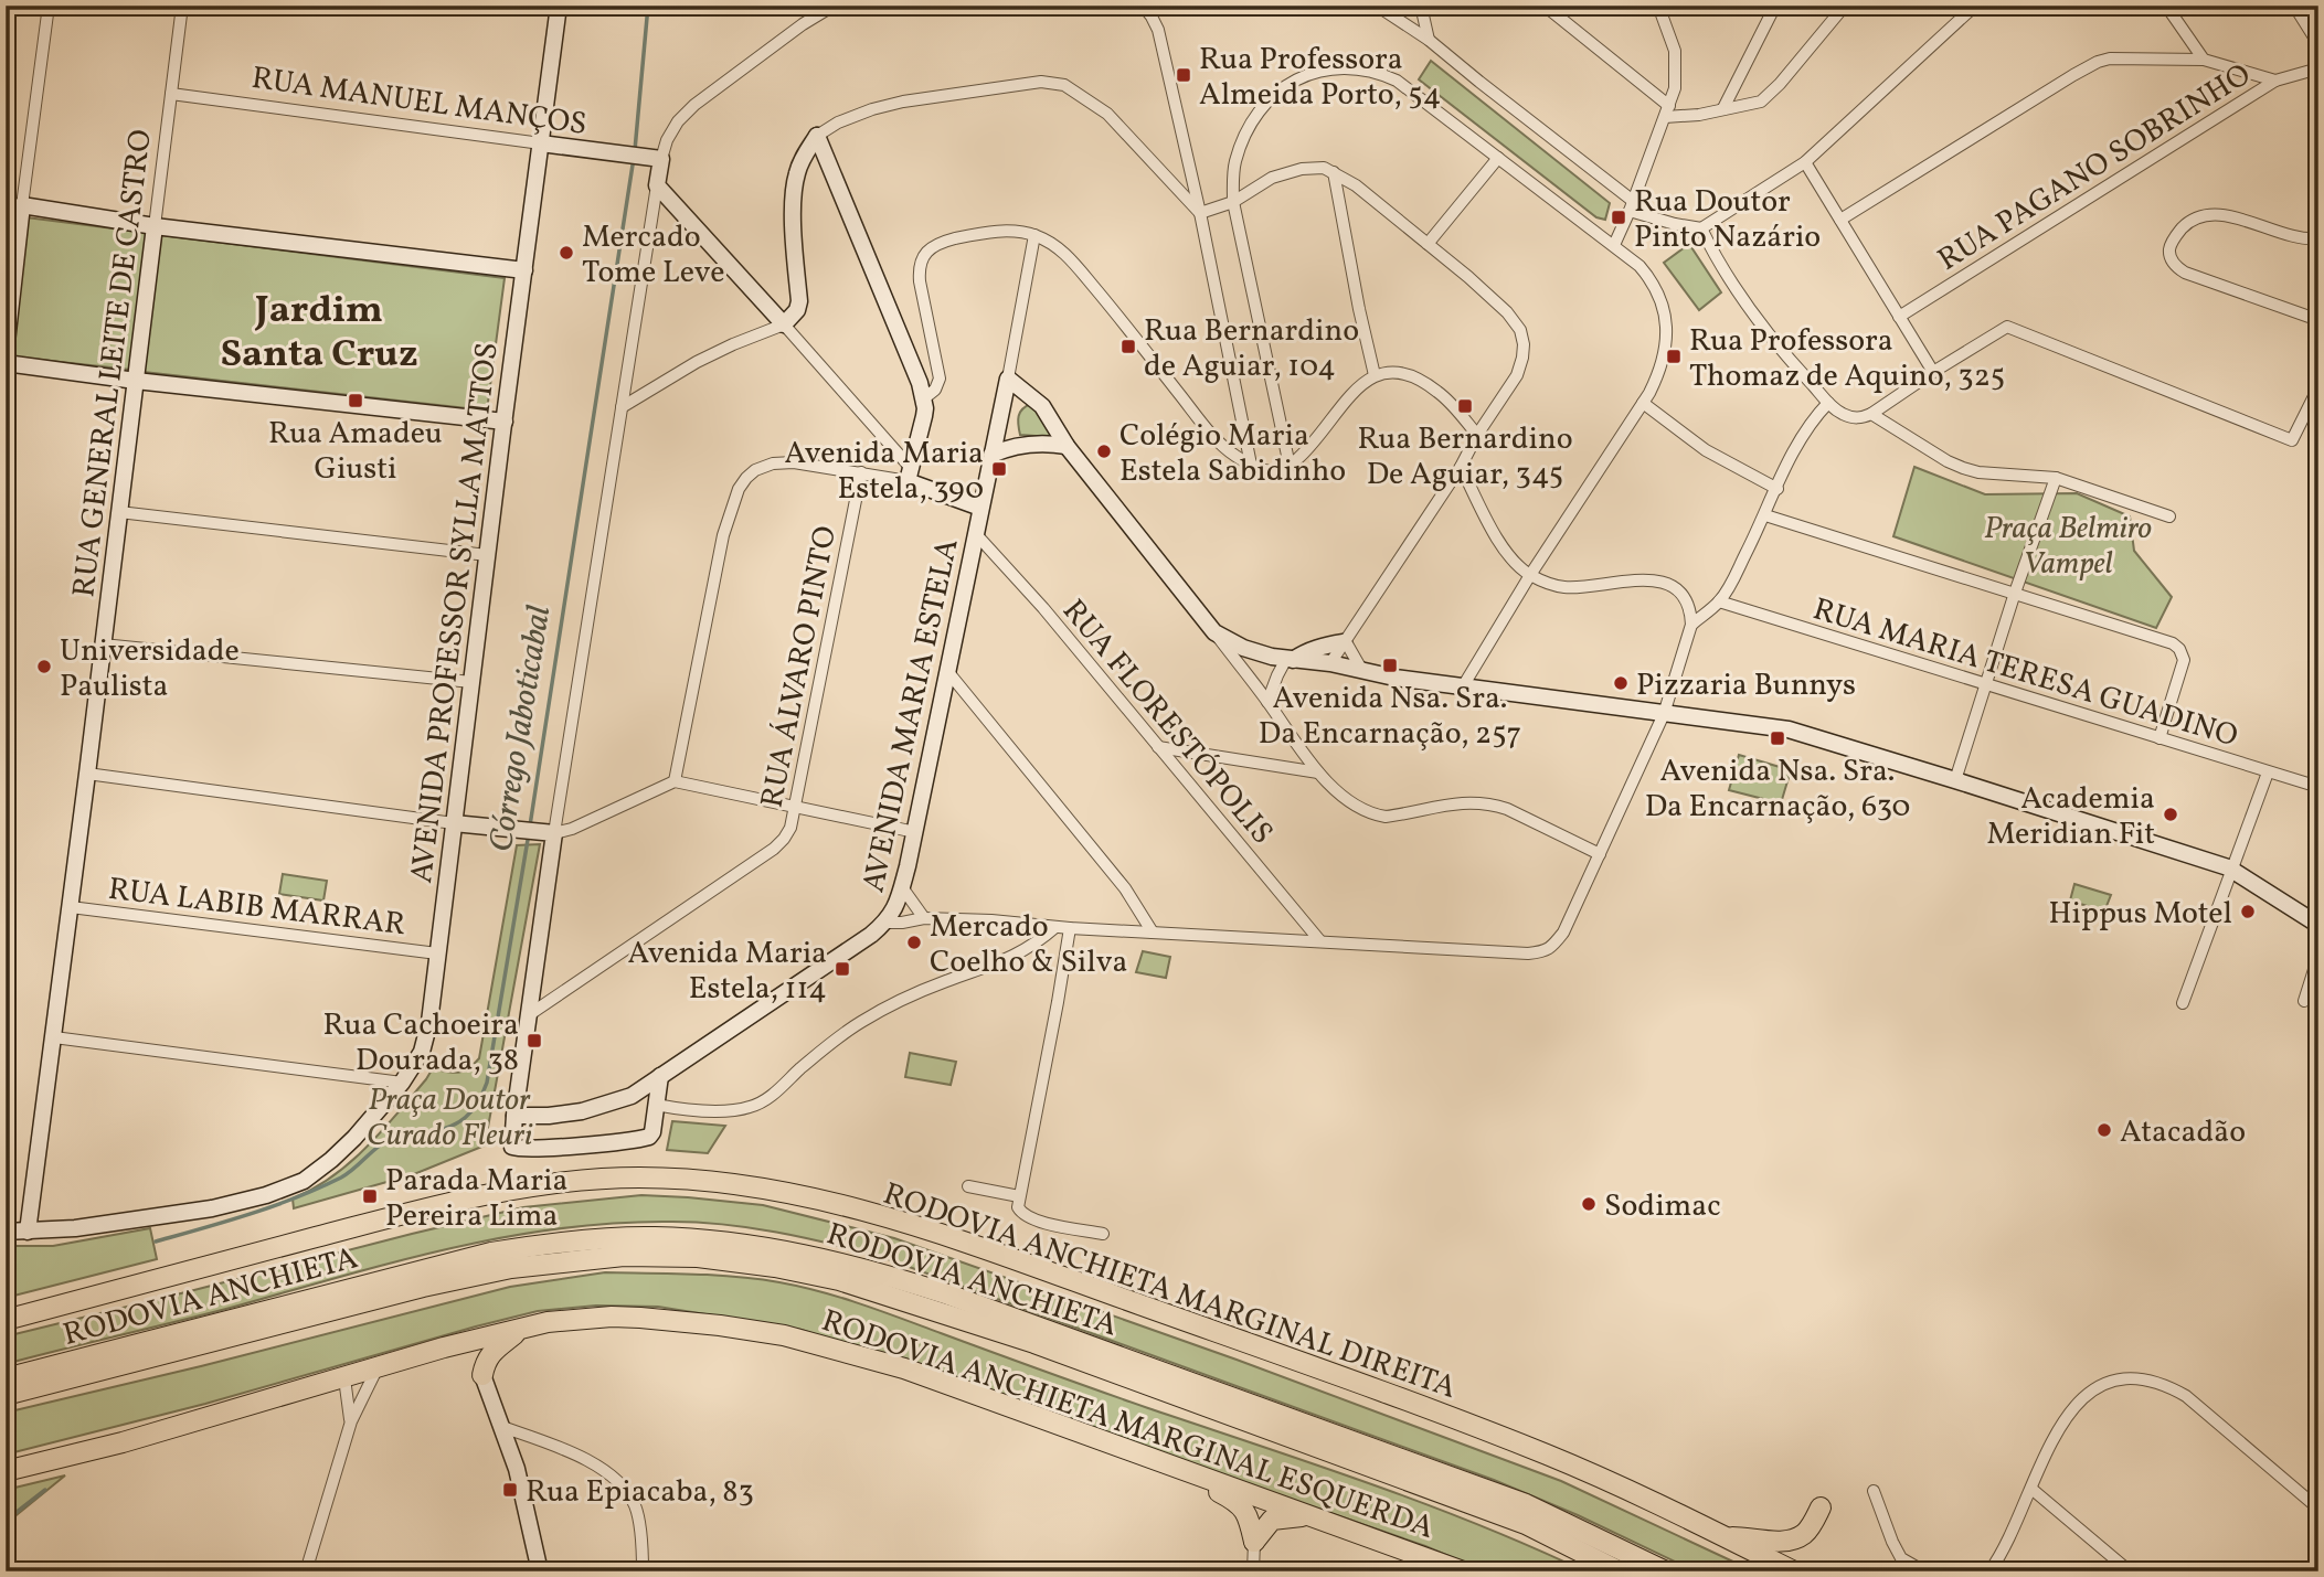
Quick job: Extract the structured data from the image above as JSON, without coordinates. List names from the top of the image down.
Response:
{
  "streets": {
    "highway": ["RODOVIA ANCHIETA", "RODOVIA ANCHIETA MARGINAL DIREITA", "RODOVIA ANCHIETA MARGINAL ESQUERDA"],
    "street": [
      "RUA MANUEL MANÇOS",
      "RUA PAGANO SOBRINHO",
      "RUA GENERAL LEITE DE CASTRO",
      "AVENIDA PROFESSOR SYLLA MATTOS",
      "RUA ÁLVARO PINTO",
      "RUA MARIA TERESA GUADINO",
      "AVENIDA MARIA ESTELA",
      "RUA FLORESTÓPOLIS",
      "RUA LABIB MARRAR"
    ]
  },
  "crossings": [
    ["RUA MANUEL MANÇOS", "RUA GENERAL LEITE DE CASTRO"],
    ["RUA MANUEL MANÇOS", "AVENIDA PROFESSOR SYLLA MATTOS"],
    ["RUA GENERAL LEITE DE CASTRO", "AVENIDA PROFESSOR SYLLA MATTOS"],
    ["RUA GENERAL LEITE DE CASTRO", "RUA LABIB MARRAR"],
    ["AVENIDA PROFESSOR SYLLA MATTOS", "RUA LABIB MARRAR"],
    ["AVENIDA MARIA ESTELA", "RUA FLORESTÓPOLIS"]
  ],
  "districts": ["Jardim Santa Cruz"],
  "water": ["Córrego Jaboticabal"],
  "parks": ["Praça Belmiro Vampel", "Praça Doutor Curado Fleuri"],
  "places": {
    "transit": [
      "Rua Professora Almeida Porto, 54",
      "Rua Doutor Pinto Nazário",
      "Rua Bernardino de Aguiar, 104",
      "Rua Professora Thomaz de Aquino, 325",
      "Rua Amadeu Giusti",
      "Rua Bernardino De Aguiar, 345",
      "Avenida Maria Estela, 390",
      "Avenida Nsa. Sra. Da Encarnação, 257",
      "Avenida Nsa. Sra. Da Encarnação, 630",
      "Avenida Maria Estela, 114",
      "Rua Cachoeira Dourada, 38",
      "Parada Maria Pereira Lima",
      "Rua Epiacaba, 83"
    ],
    "other": [
      "Mercado Tome Leve",
      "Colégio Maria Estela Sabidinho",
      "Universidade Paulista",
      "Pizzaria Bunnys",
      "Academia Meridian Fit",
      "Hippus Motel",
      "Mercado Coelho & Silva",
      "Atacadão",
      "Sodimac"
    ]
  }
}
